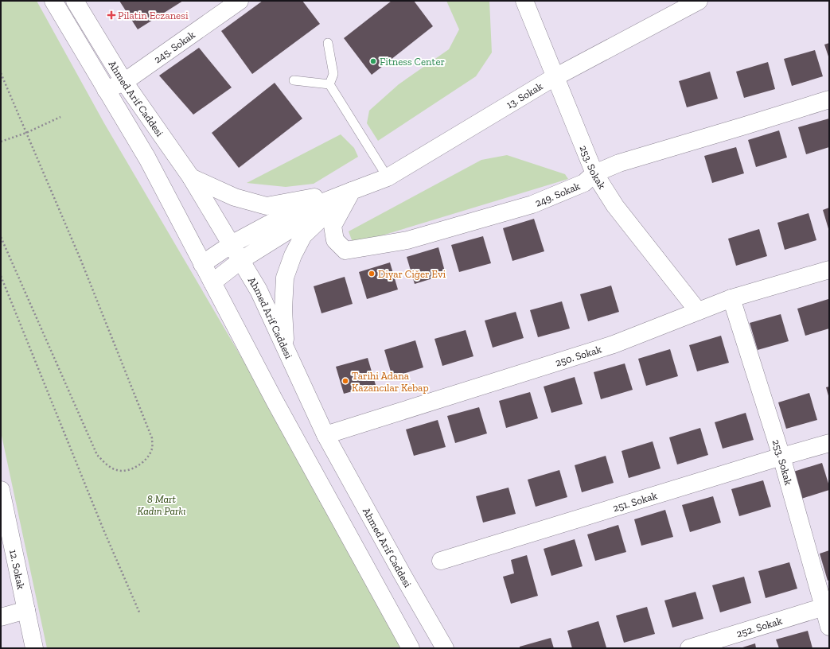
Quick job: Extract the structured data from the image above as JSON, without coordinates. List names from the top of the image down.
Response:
{
  "streets": {
    "street": [
      "245. Sokak",
      "13. Sokak",
      "Ahmed Arif Caddesi",
      "253. Sokak",
      "249. Sokak",
      "250. Sokak",
      "251. Sokak",
      "12. Sokak",
      "252. Sokak"
    ]
  },
  "crossings": [
    ["245. Sokak", "Ahmed Arif Caddesi"],
    ["13. Sokak", "253. Sokak"],
    ["13. Sokak", "249. Sokak"],
    ["Ahmed Arif Caddesi", "250. Sokak"],
    ["253. Sokak", "249. Sokak"],
    ["253. Sokak", "250. Sokak"],
    ["253. Sokak", "251. Sokak"],
    ["253. Sokak", "252. Sokak"]
  ],
  "parks": ["8 Mart Kadın Parkı"],
  "places": {
    "health": ["Pilatin Eczanesi"],
    "other": ["Fitness Center", "Diyar Ciğer Evi", "Tarihi Adana Kazancılar Kebap"]
  }
}
